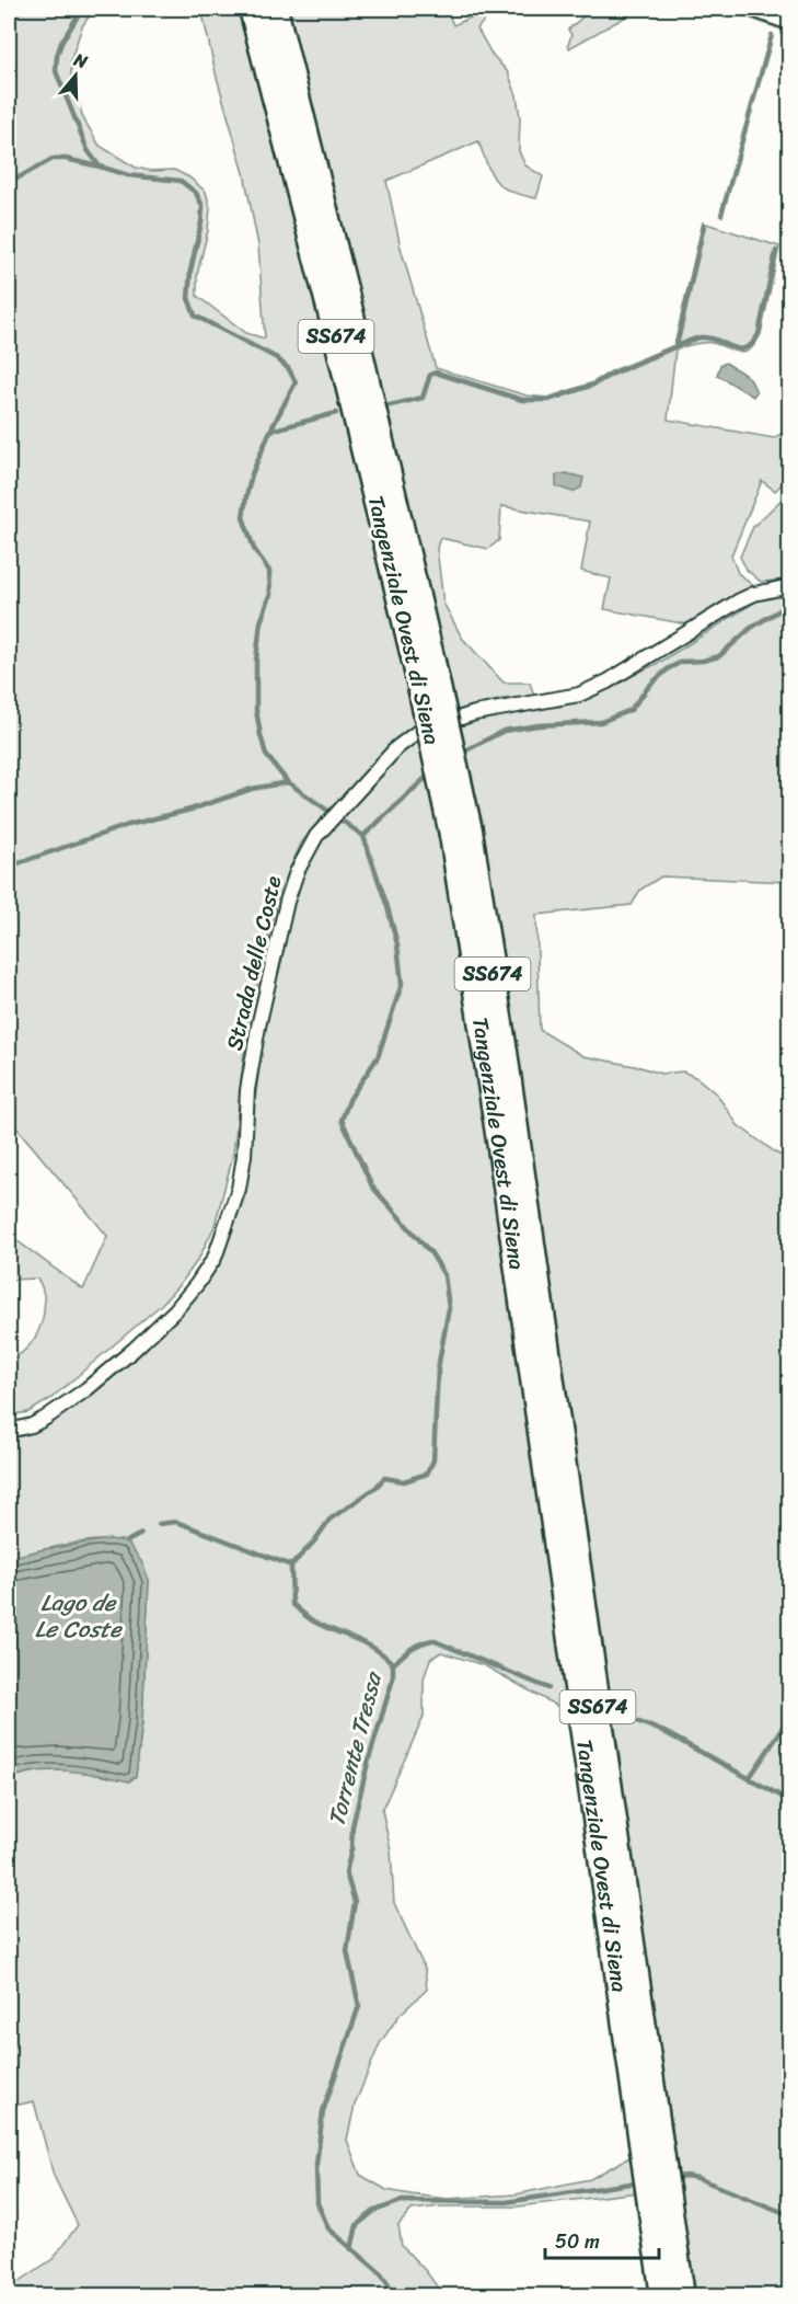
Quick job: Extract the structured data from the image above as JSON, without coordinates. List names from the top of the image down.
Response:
{
  "streets": {
    "highway": ["SS674", "Tangenziale Ovest di Siena"],
    "street": ["Strada delle Coste"]
  },
  "water": ["Lago de Le Coste", "Torrente Tressa"],
  "scale_bar": "50 m",
  "north": "top"
}
